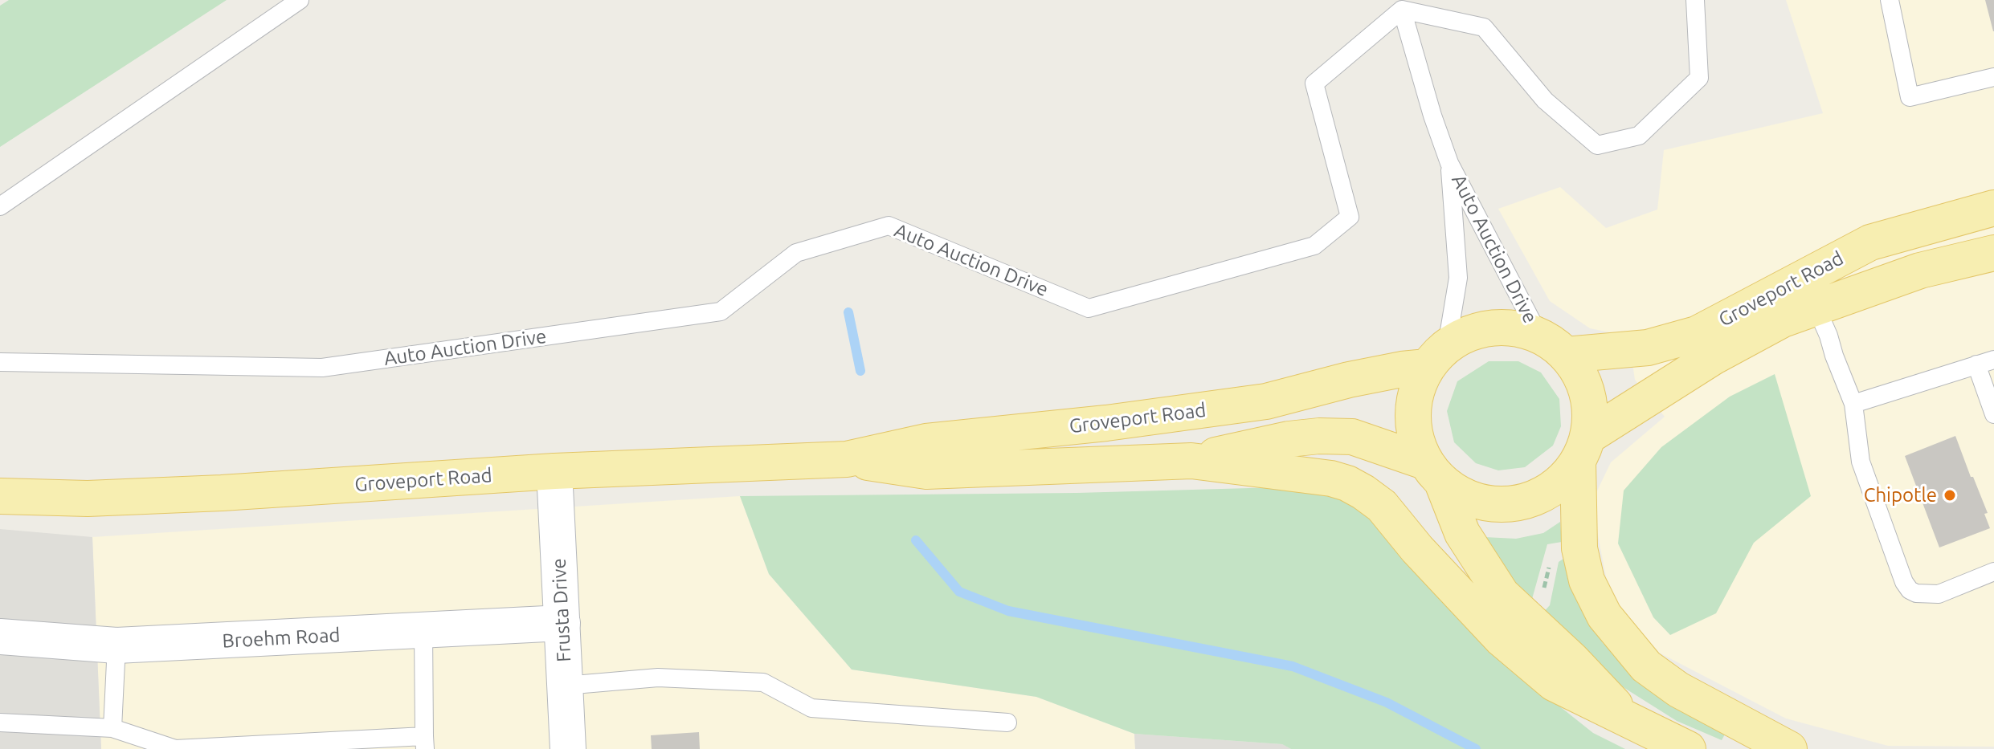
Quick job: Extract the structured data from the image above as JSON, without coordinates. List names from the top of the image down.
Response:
{
  "streets": {
    "main road": ["Groveport Road"],
    "street": ["Frusta Drive", "Broehm Road"],
    "lane": ["Auto Auction Drive"]
  },
  "crossings": [
    ["Auto Auction Drive", "Groveport Road"],
    ["Groveport Road", "Frusta Drive"],
    ["Frusta Drive", "Broehm Road"]
  ],
  "places": ["Chipotle"]
}
